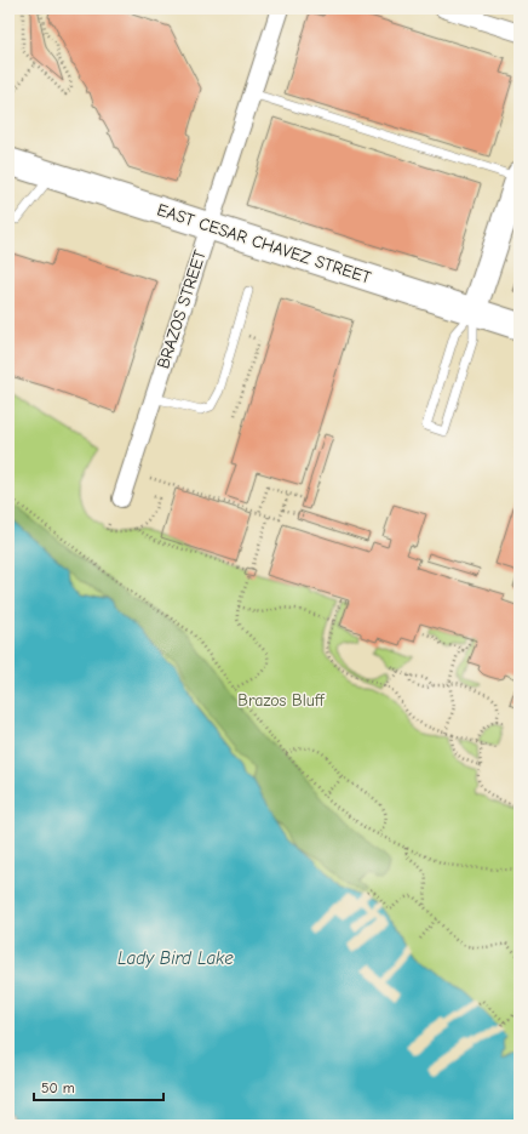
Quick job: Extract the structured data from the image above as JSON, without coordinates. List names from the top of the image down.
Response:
{
  "streets": {
    "main road": ["EAST CESAR CHAVEZ STREET"],
    "street": ["BRAZOS STREET"]
  },
  "crossings": [
    ["EAST CESAR CHAVEZ STREET", "BRAZOS STREET"]
  ],
  "water": ["Lady Bird Lake"],
  "parks": ["Brazos Bluff"],
  "scale_bar": "50 m"
}
